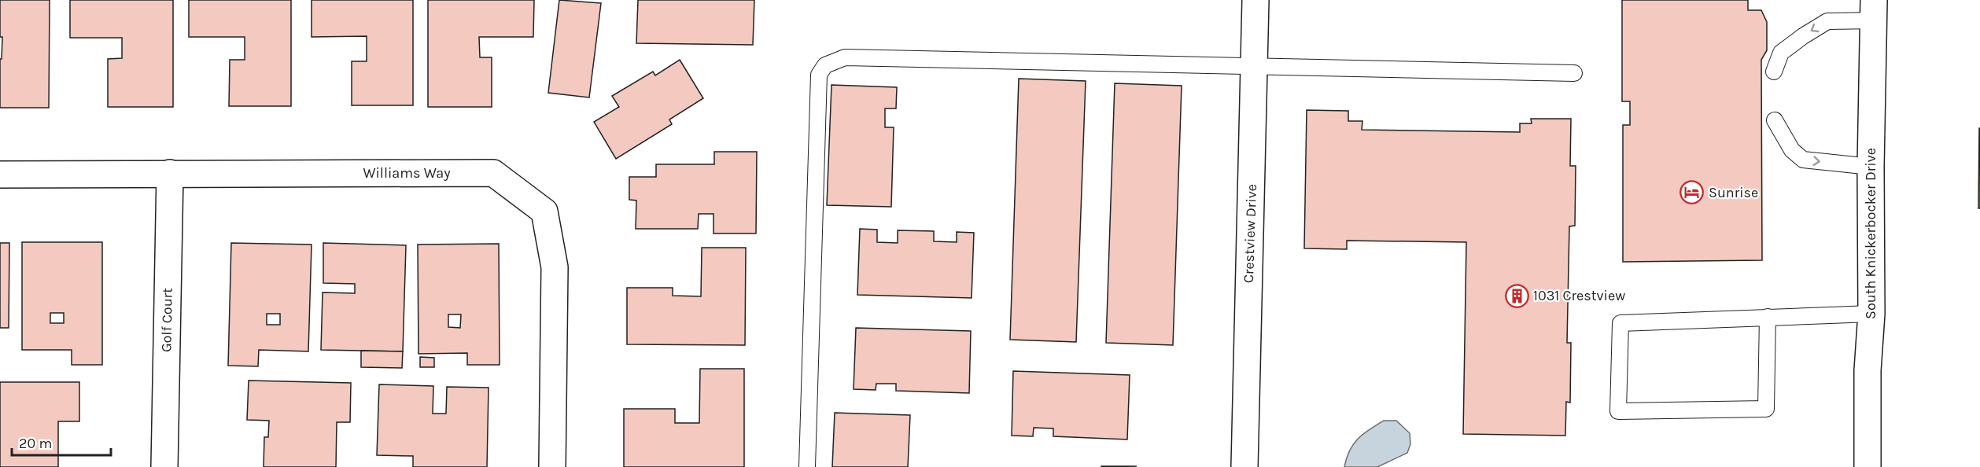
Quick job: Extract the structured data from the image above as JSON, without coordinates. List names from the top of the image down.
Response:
{
  "streets": {
    "street": [
      "Williams Way",
      "Crestview Drive",
      "South Knickerbocker Drive",
      "Golf Court"
    ]
  },
  "crossings": [
    ["Williams Way", "Golf Court"]
  ],
  "places": {
    "hotel": ["Sunrise"],
    "building": ["1031 Crestview"]
  },
  "scale_bar": "20 m"
}
